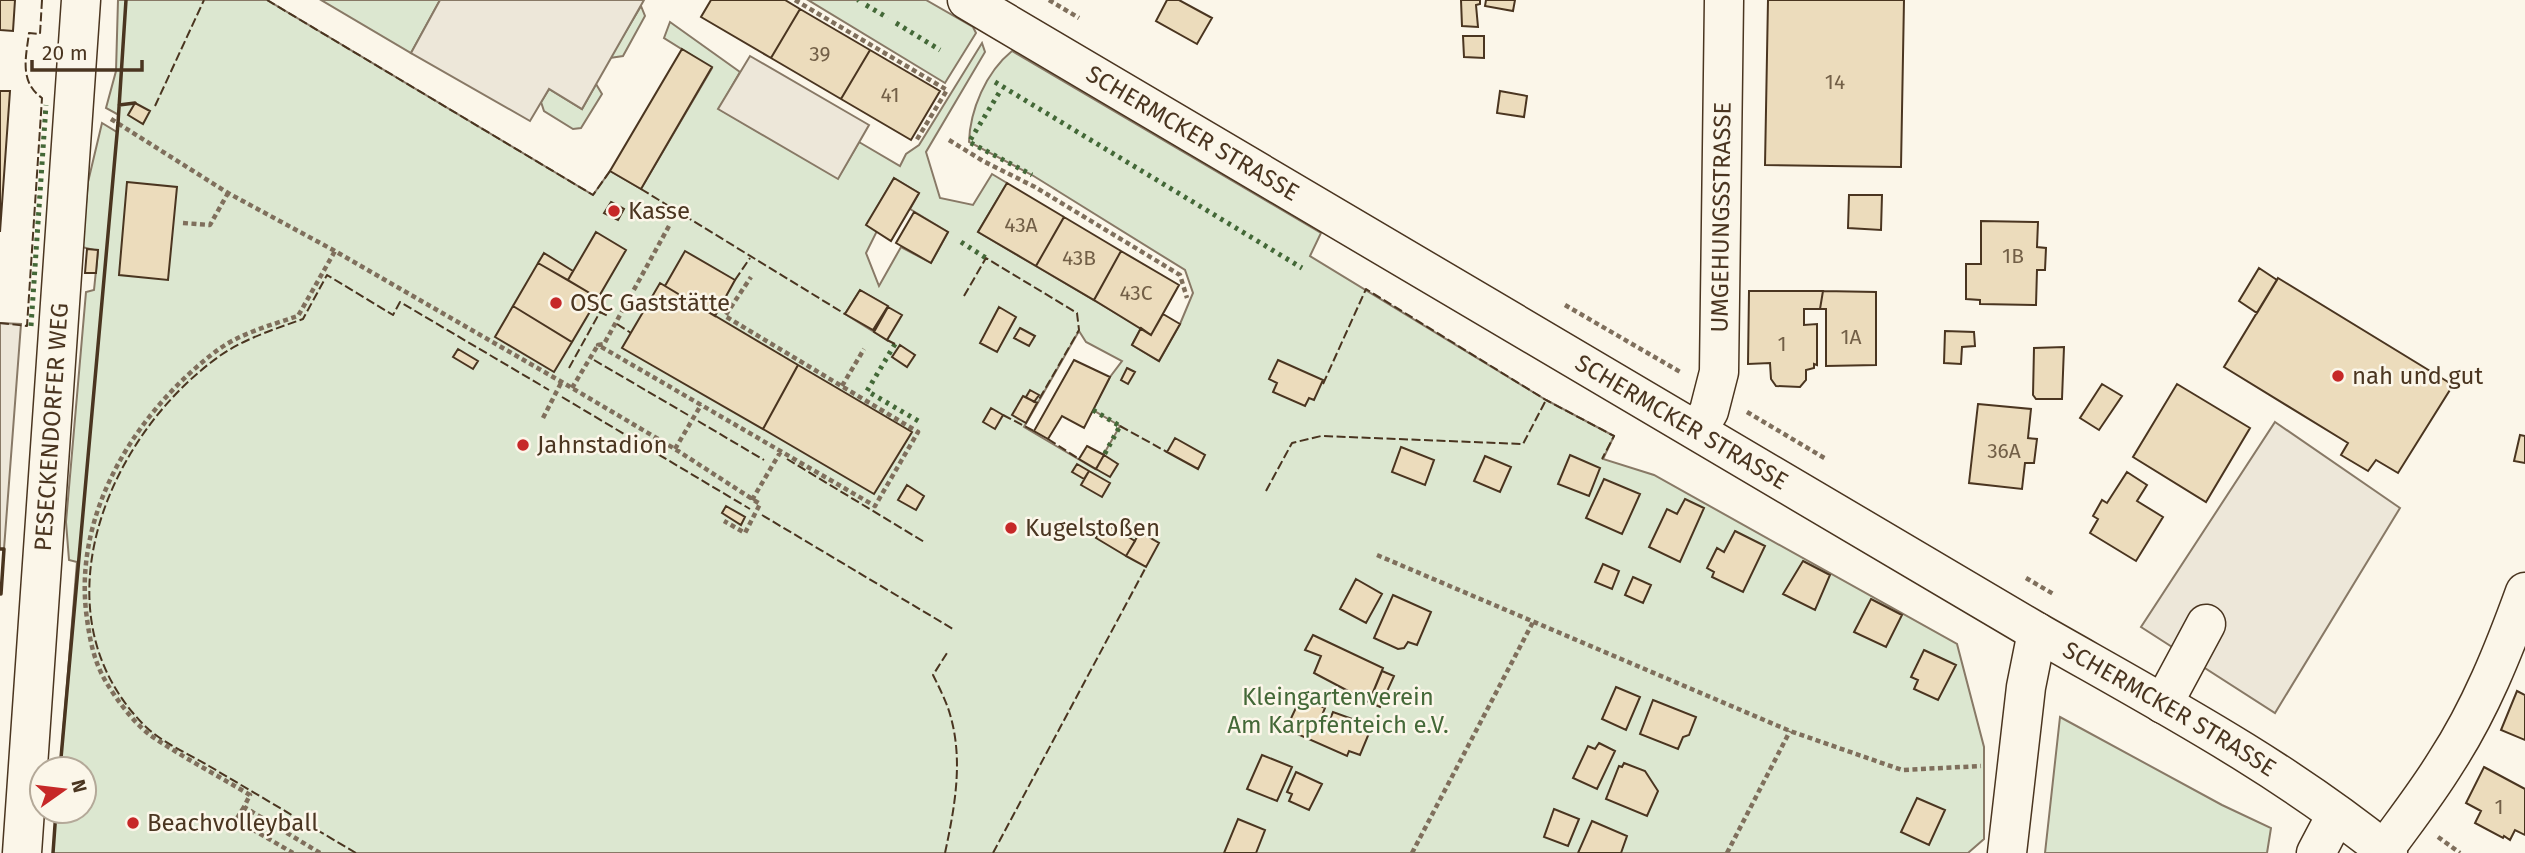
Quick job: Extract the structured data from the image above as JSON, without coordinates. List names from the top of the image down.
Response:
{
  "streets": {
    "street": ["SCHERMCKER STRASSE", "UMGEHUNGSSTRASSE", "PESECKENDORFER WEG"]
  },
  "crossings": [
    ["SCHERMCKER STRASSE", "UMGEHUNGSSTRASSE"]
  ],
  "parks": ["Kleingartenverein Am Karpfenteich e.V."],
  "places": [
    "Kasse",
    "OSC Gaststätte",
    "nah und gut",
    "Jahnstadion",
    "Kugelstoßen",
    "Beachvolleyball"
  ],
  "house_numbers": [
    "39",
    "14",
    "41",
    "43A",
    "1B",
    "43B",
    "43C",
    "1A",
    "1",
    "36A",
    "1"
  ],
  "scale_bar": "20 m",
  "north": "right"
}
